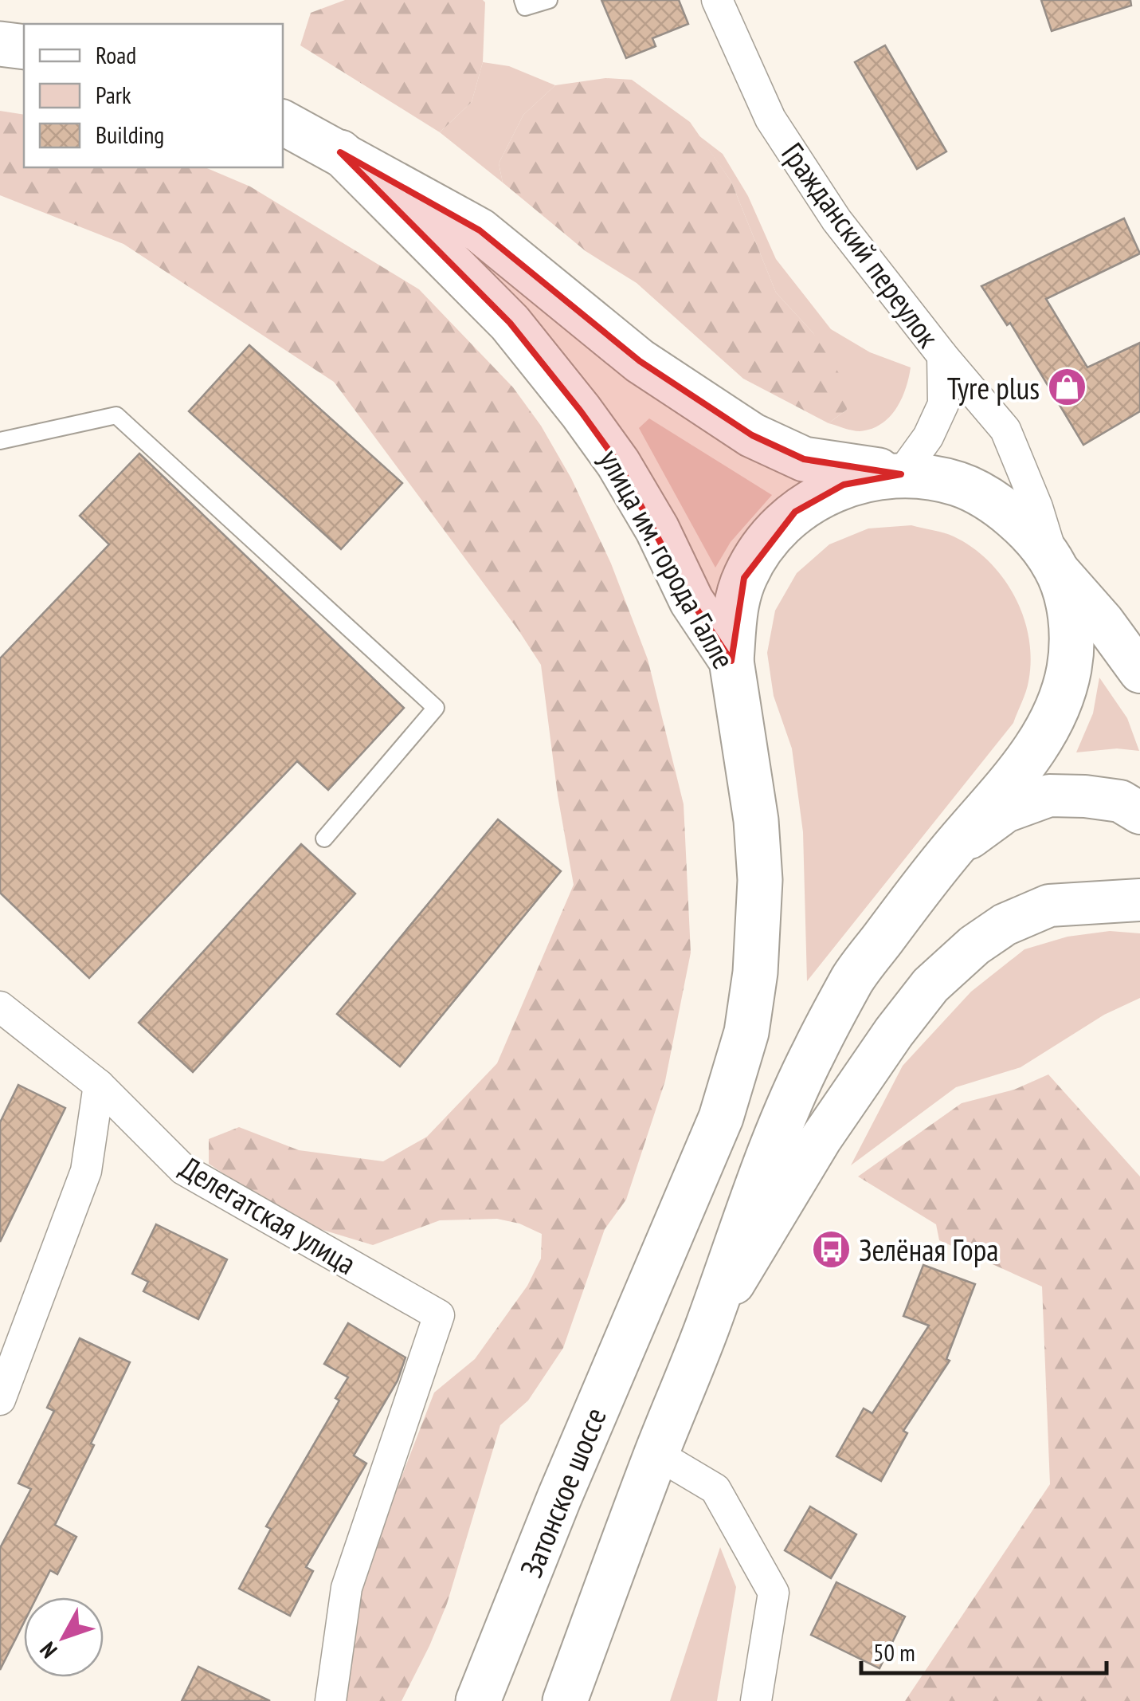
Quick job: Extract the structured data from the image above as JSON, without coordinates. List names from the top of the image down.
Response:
{
  "streets": {
    "main road": ["улица им. города Галле", "Затонское шоссе"],
    "street": ["Гражданский переулок", "Делегатская улица"]
  },
  "crossings": [
    ["Гражданский переулок", "улица им. города Галле"],
    ["улица им. города Галле", "Затонское шоссе"]
  ],
  "places": {
    "shop": ["Tyre plus"],
    "bus stop": ["Зелёная Гора"]
  },
  "legend": ["Road", "Park", "Building"],
  "scale_bar": "50 m",
  "north": "bottom left"
}
